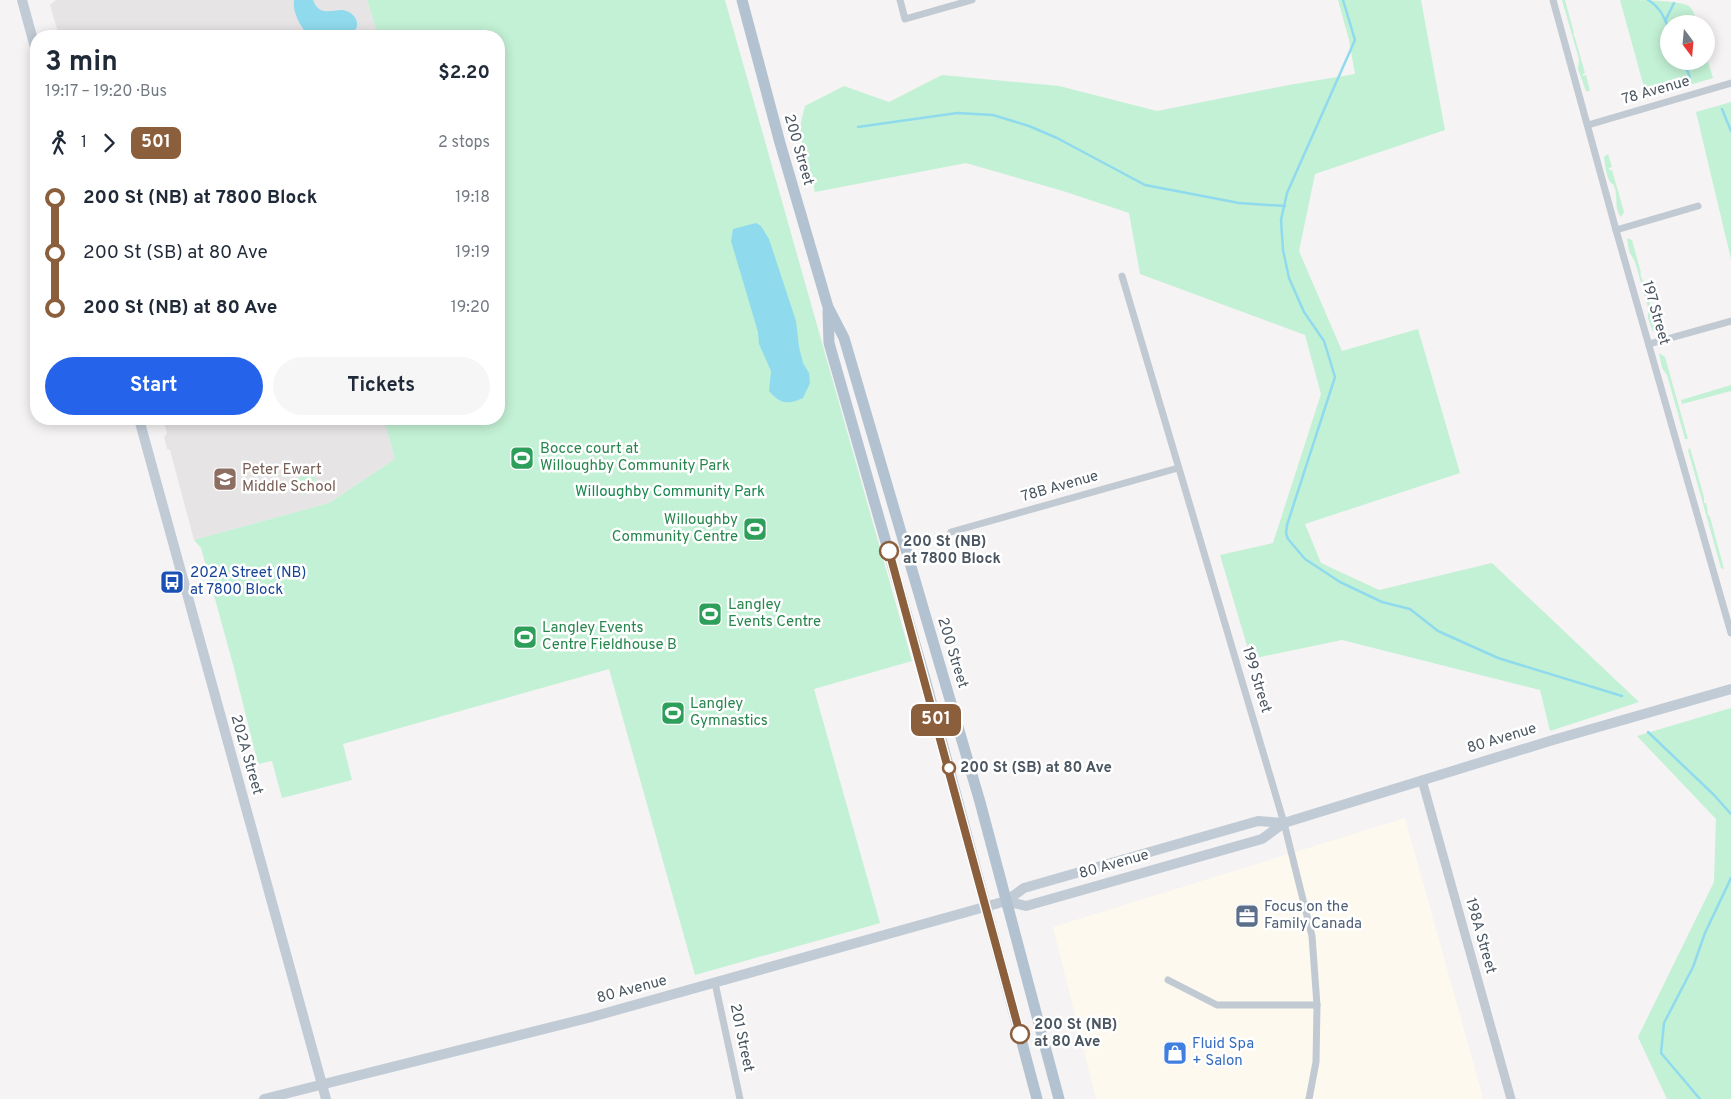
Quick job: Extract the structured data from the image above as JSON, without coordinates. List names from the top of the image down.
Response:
{
  "streets": {
    "main road": ["200 Street", "80 Avenue", "202A Street"],
    "street": [
      "78 Avenue",
      "197 Street",
      "78B Avenue",
      "199 Street",
      "198A Street",
      "201 Street"
    ]
  },
  "crossings": [
    ["78 Avenue", "197 Street"],
    ["200 Street", "80 Avenue"],
    ["78B Avenue", "199 Street"],
    ["199 Street", "80 Avenue"],
    ["80 Avenue", "202A Street"],
    ["80 Avenue", "198A Street"],
    ["80 Avenue", "201 Street"]
  ],
  "parks": ["Willoughby Community Park"],
  "places": {
    "sports": [
      "Bocce court at Willoughby Community Park",
      "Willoughby Community Centre",
      "Langley Events Centre",
      "Langley Events Centre Fieldhouse B",
      "Langley Gymnastics"
    ],
    "school or university": ["Peter Ewart Middle School"],
    "other": ["200 St (NB) at 7800 Block", "200 St (SB) at 80 Ave", "200 St (NB) at 80 Ave"],
    "bus stop": ["202A Street (NB) at 7800 Block"],
    "office": ["Focus on the Family Canada"],
    "shop": ["Fluid Spa + Salon"]
  },
  "lines": ["bus line 501"],
  "north": "bottom",
  "page": {
    "on_map": "501",
    "heading": ["3 min", "19:17 – 19:20 · Bus", "$2.20"],
    "legs": ["1", "501", "2 stops"],
    "list": [
      {
        "name": "200 St (NB) at 7800 Block",
        "value": "19:18"
      },
      {
        "name": "200 St (SB) at 80 Ave",
        "value": "19:19"
      },
      {
        "name": "200 St (NB) at 80 Ave",
        "value": "19:20"
      }
    ],
    "buttons": ["Start", "Tickets"]
  }
}
